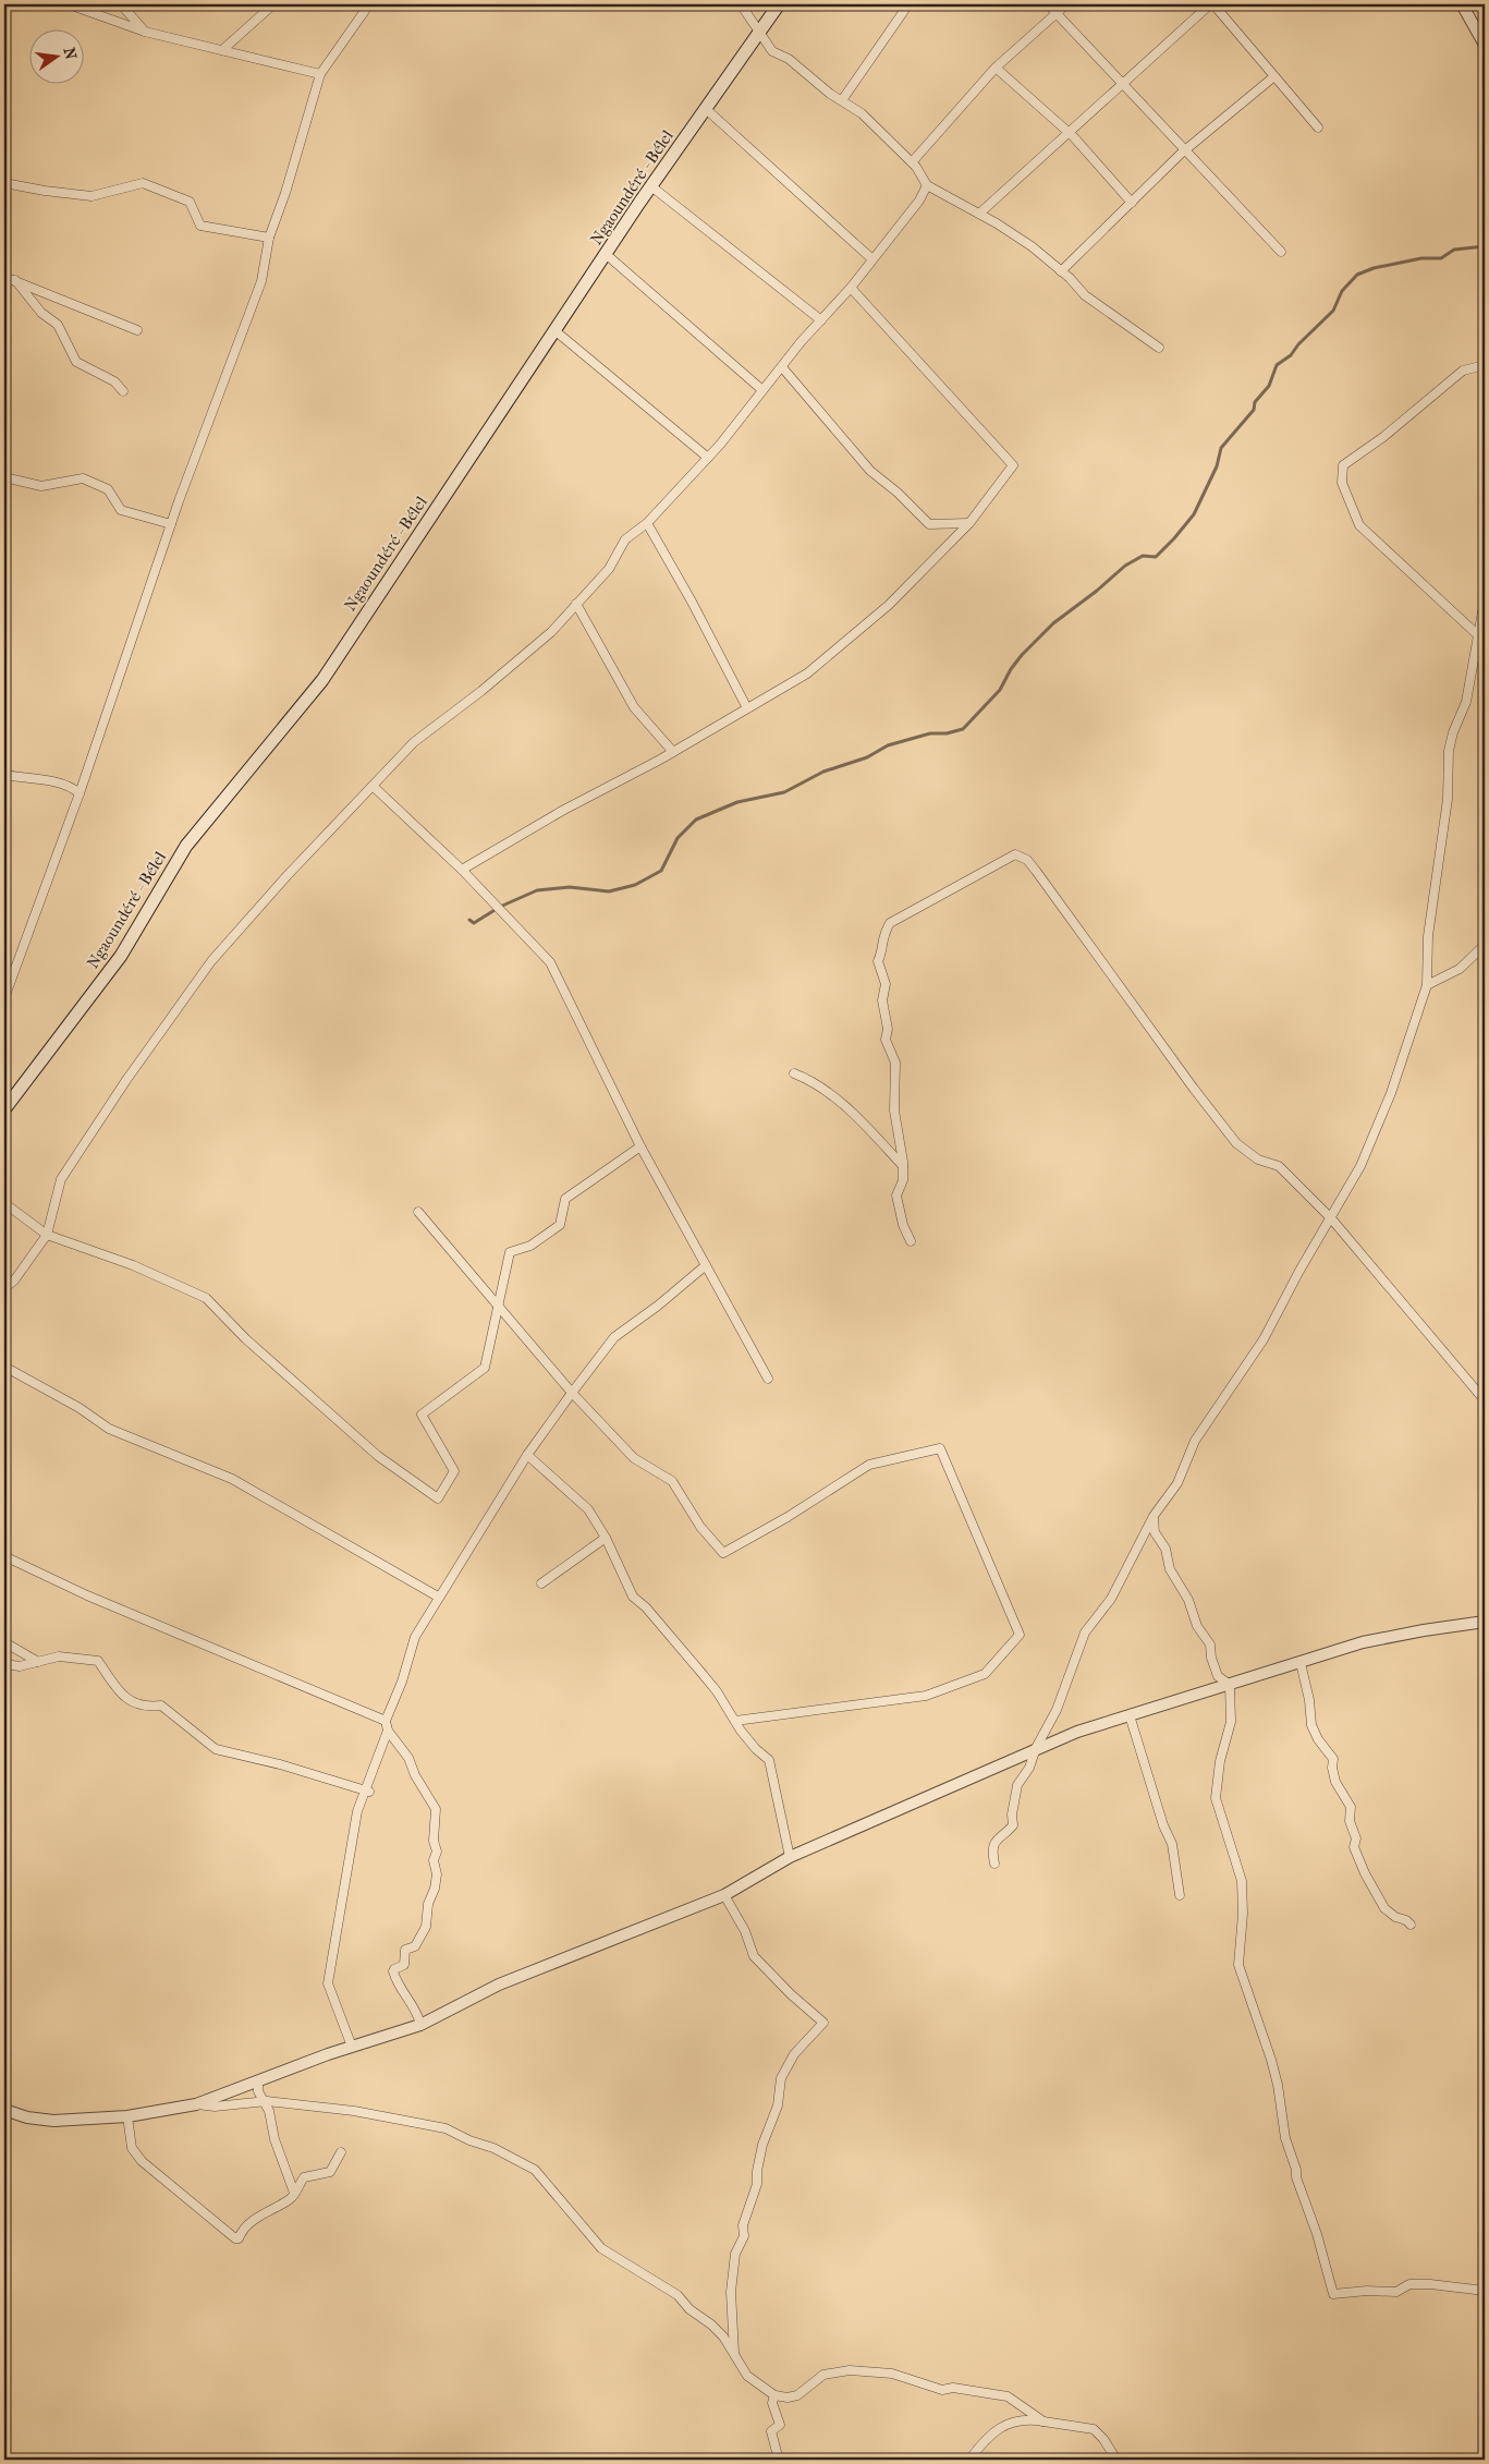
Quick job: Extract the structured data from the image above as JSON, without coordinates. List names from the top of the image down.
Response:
{
  "streets": {
    "main road": ["Ngaoundéré - Bélel"]
  },
  "north": "right"
}
